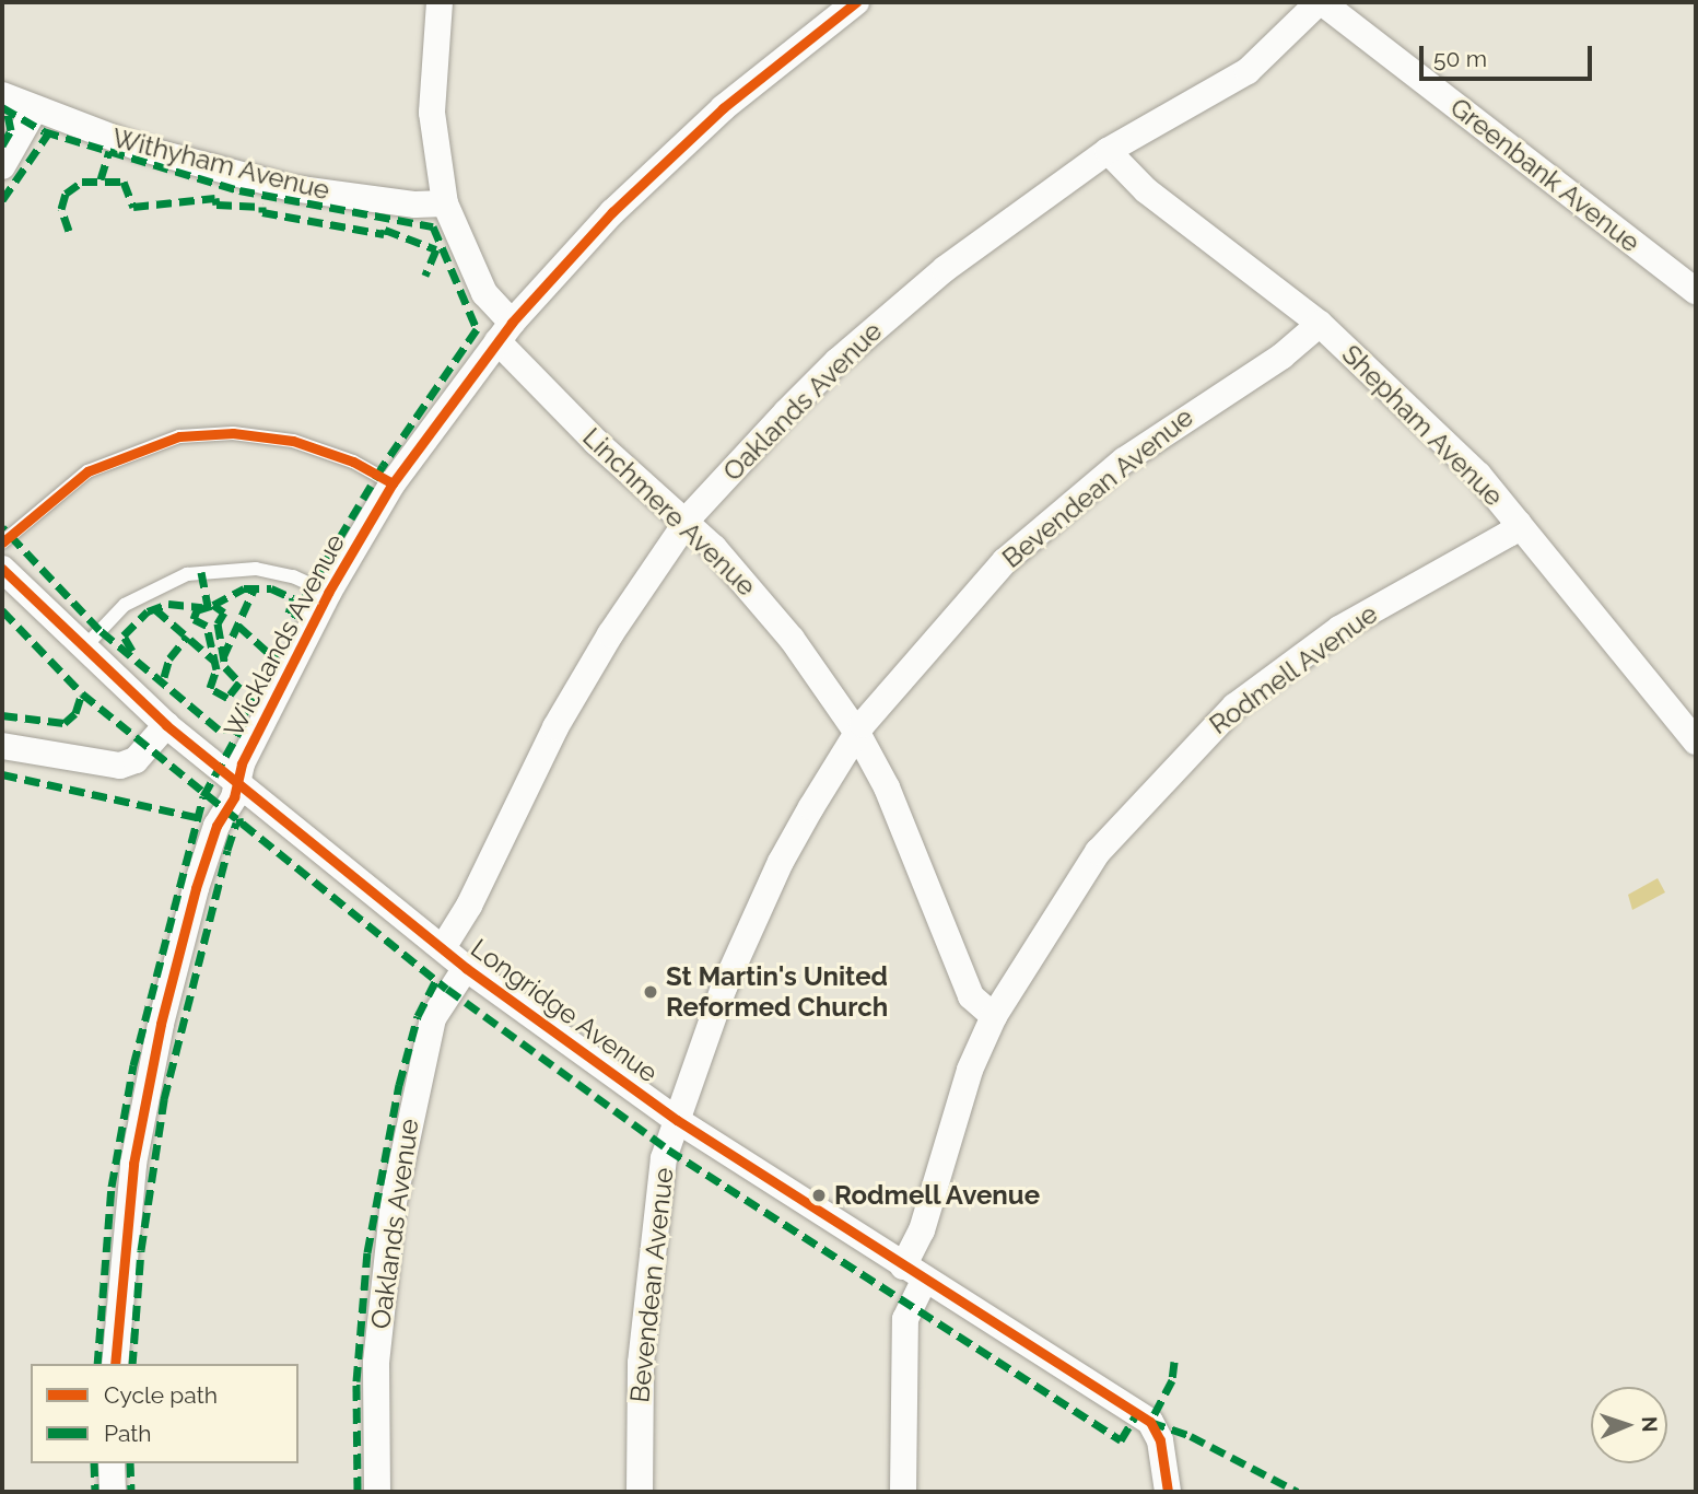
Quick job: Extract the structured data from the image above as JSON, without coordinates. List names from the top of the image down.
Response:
{
  "streets": {
    "street": [
      "Withyham Avenue",
      "Greenbank Avenue",
      "Oaklands Avenue",
      "Shepham Avenue",
      "Bevendean Avenue",
      "Linchmere Avenue",
      "Wicklands Avenue",
      "Rodmell Avenue",
      "Longridge Avenue"
    ]
  },
  "crossings": [
    ["Withyham Avenue", "Linchmere Avenue"],
    ["Greenbank Avenue", "Oaklands Avenue"],
    ["Oaklands Avenue", "Shepham Avenue"],
    ["Oaklands Avenue", "Linchmere Avenue"],
    ["Oaklands Avenue", "Longridge Avenue"],
    ["Shepham Avenue", "Bevendean Avenue"],
    ["Shepham Avenue", "Rodmell Avenue"],
    ["Bevendean Avenue", "Linchmere Avenue"],
    ["Bevendean Avenue", "Longridge Avenue"],
    ["Linchmere Avenue", "Wicklands Avenue"],
    ["Linchmere Avenue", "Rodmell Avenue"],
    ["Wicklands Avenue", "Longridge Avenue"],
    ["Rodmell Avenue", "Longridge Avenue"]
  ],
  "places": ["St Martin's United Reformed Church", "Rodmell Avenue"],
  "legend": ["Cycle path", "Path"],
  "scale_bar": "50 m",
  "north": "right"
}
